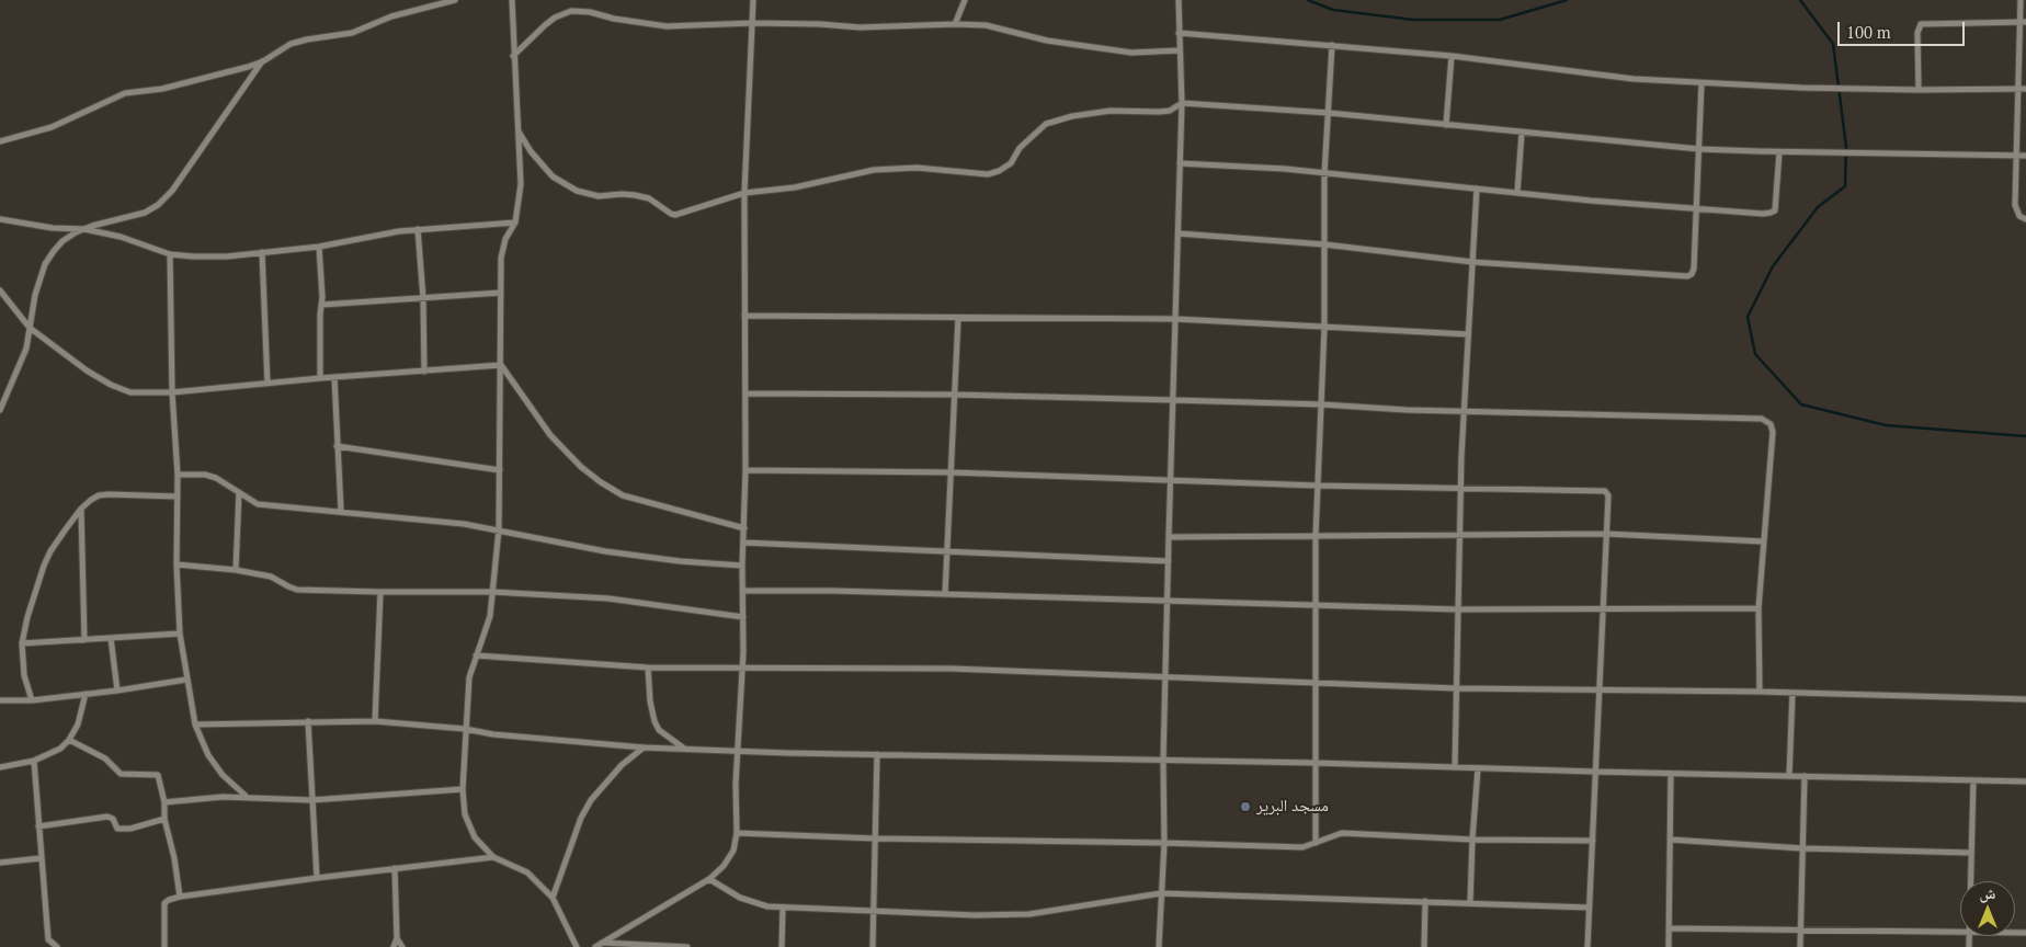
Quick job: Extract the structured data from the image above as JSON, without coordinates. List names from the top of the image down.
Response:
{
  "places": ["مسجد البرير"],
  "scale_bar": "100 m",
  "north": "top"
}
